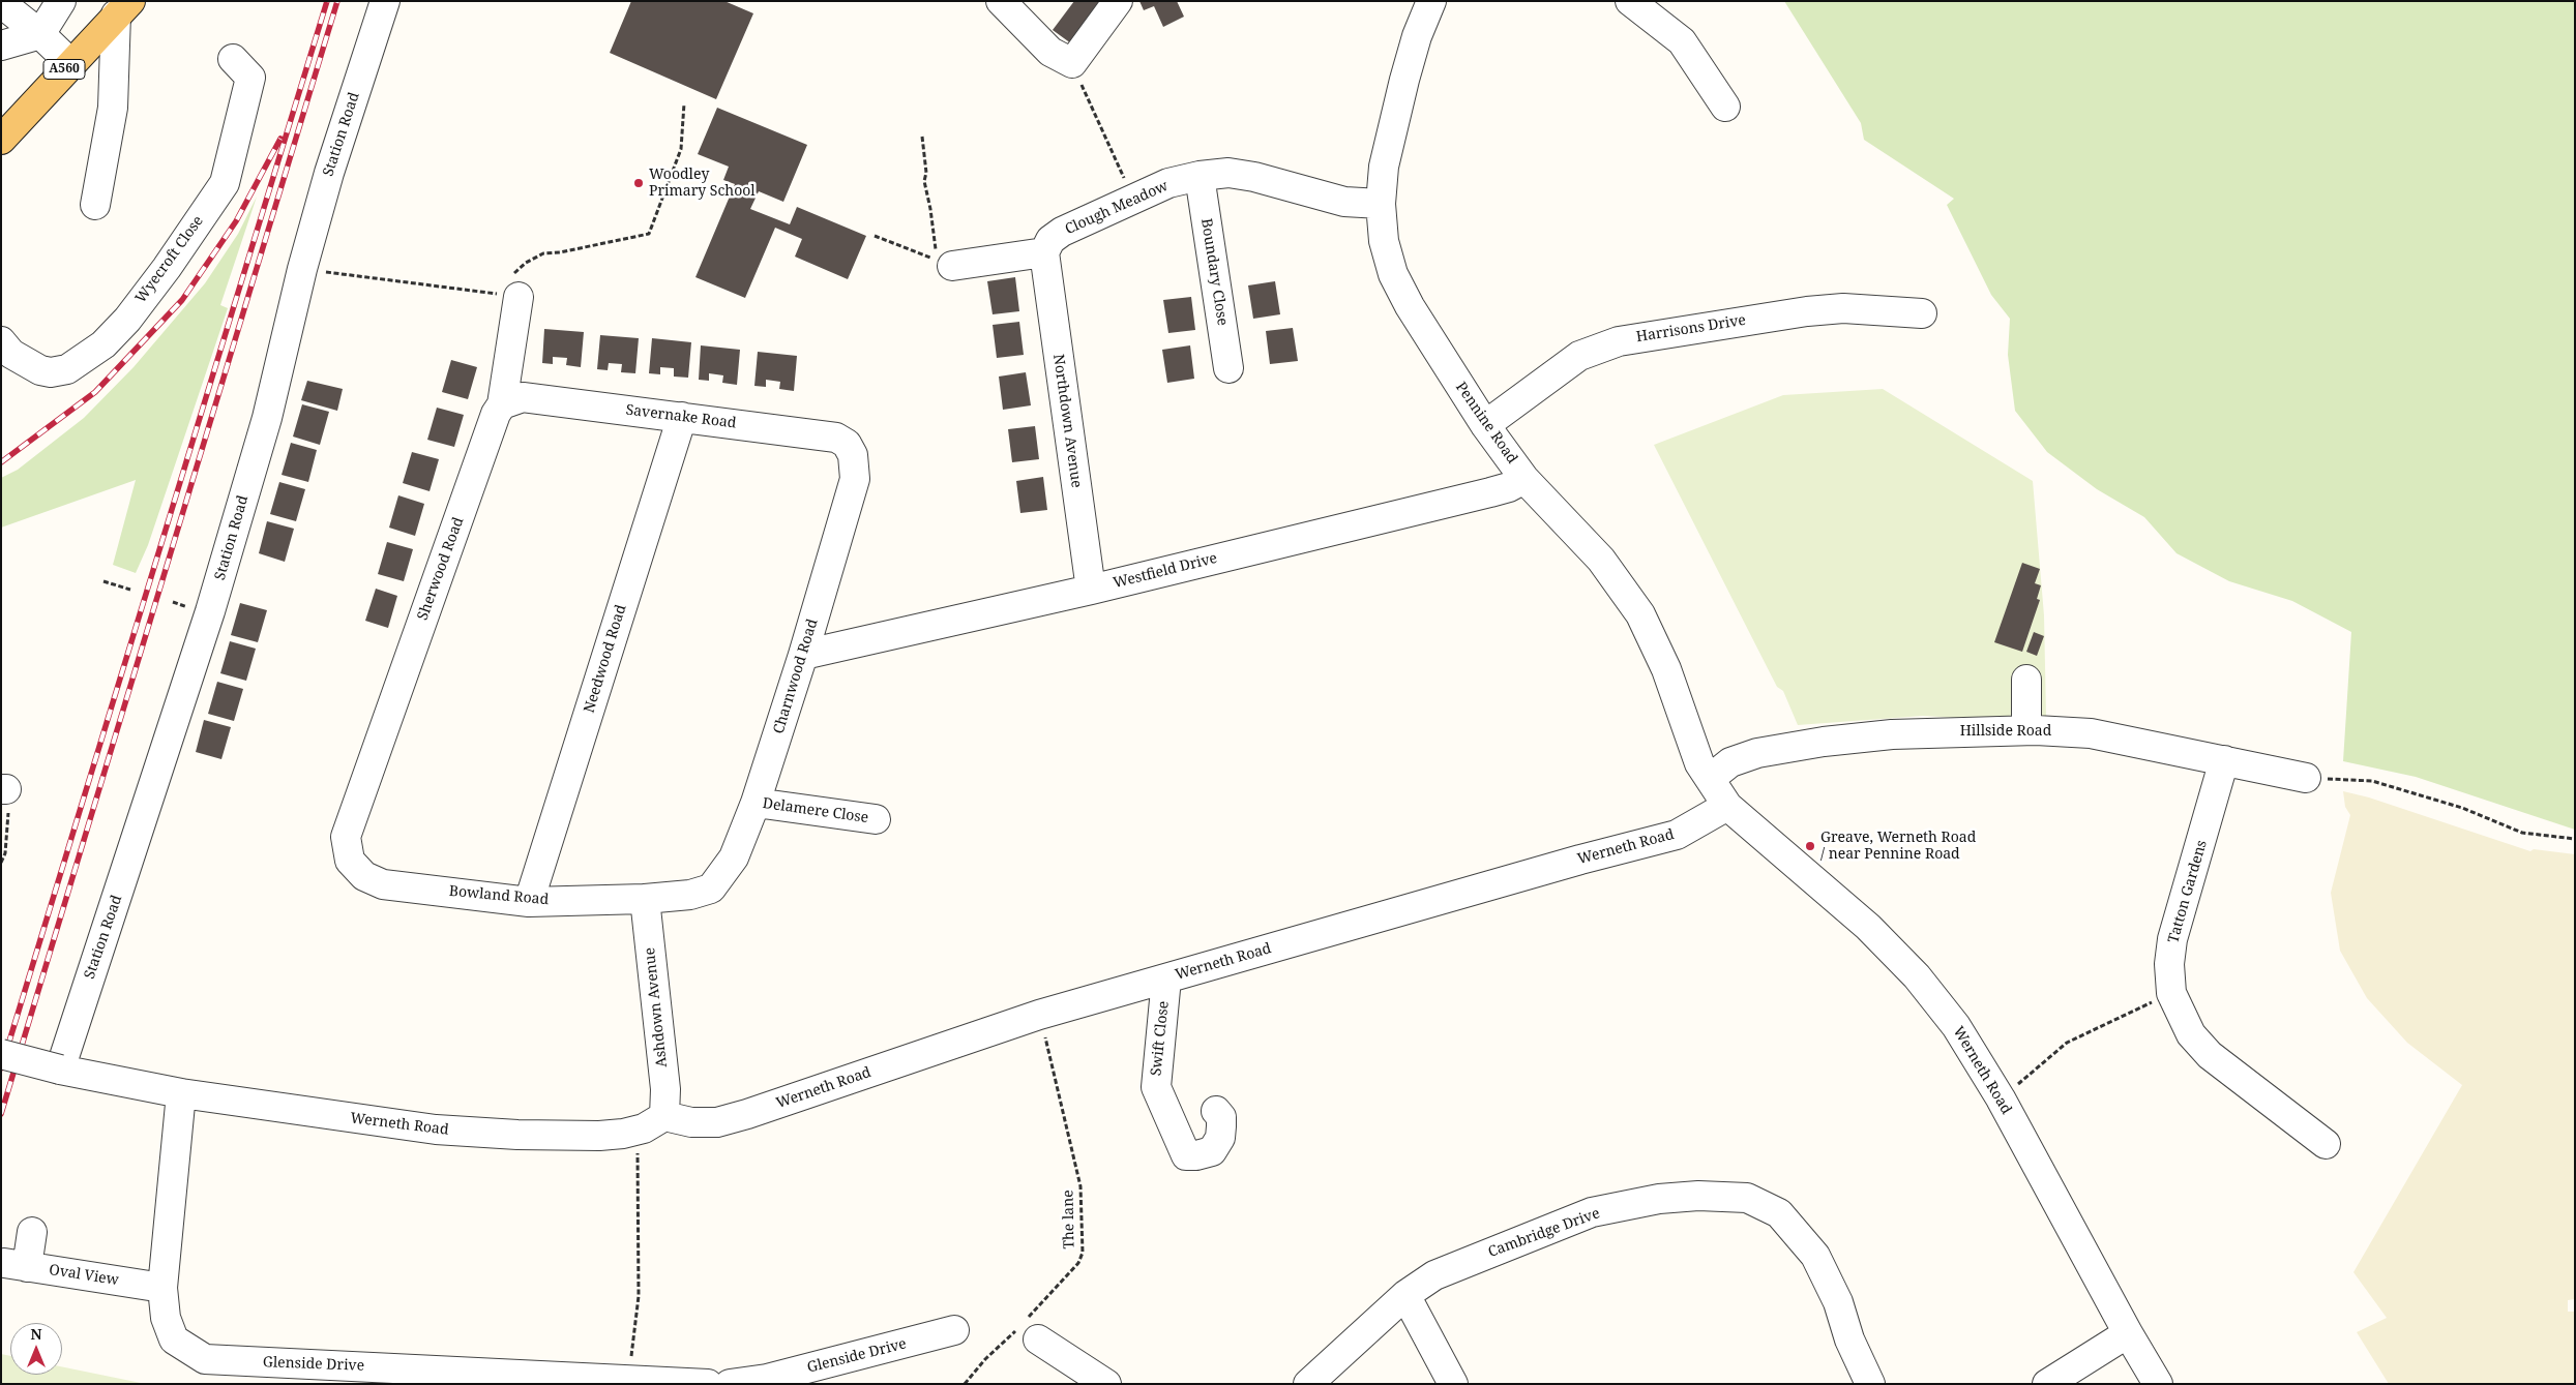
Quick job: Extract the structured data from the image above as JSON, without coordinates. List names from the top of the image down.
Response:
{
  "streets": {
    "main road": ["A560"],
    "street": [
      "Station Road",
      "Clough Meadow",
      "Wyecroft Close",
      "Boundary Close",
      "Harrisons Drive",
      "Savernake Road",
      "Northdown Avenue",
      "Pennine Road",
      "Sherwood Road",
      "Westfield Drive",
      "Needwood Road",
      "Charnwood Road",
      "Hillside Road",
      "Delamere Close",
      "Werneth Road",
      "Tatton Gardens",
      "Bowland Road",
      "Ashdown Avenue",
      "Swift Close",
      "Cambridge Drive",
      "Oval View",
      "Glenside Drive"
    ],
    "path": ["The lane"]
  },
  "crossings": [
    ["Station Road", "Werneth Road"],
    ["Clough Meadow", "Boundary Close"],
    ["Clough Meadow", "Northdown Avenue"],
    ["Clough Meadow", "Pennine Road"],
    ["Harrisons Drive", "Pennine Road"],
    ["Savernake Road", "Sherwood Road"],
    ["Savernake Road", "Needwood Road"],
    ["Savernake Road", "Charnwood Road"],
    ["Northdown Avenue", "Westfield Drive"],
    ["Pennine Road", "Westfield Drive"],
    ["Pennine Road", "Hillside Road"],
    ["Pennine Road", "Werneth Road"],
    ["Sherwood Road", "Bowland Road"],
    ["Westfield Drive", "Charnwood Road"],
    ["Needwood Road", "Bowland Road"],
    ["Charnwood Road", "Delamere Close"],
    ["Charnwood Road", "Bowland Road"],
    ["Hillside Road", "Tatton Gardens"],
    ["Werneth Road", "Ashdown Avenue"],
    ["Werneth Road", "Swift Close"],
    ["Werneth Road", "The lane"],
    ["Werneth Road", "Glenside Drive"],
    ["Bowland Road", "Ashdown Avenue"],
    ["Oval View", "Glenside Drive"]
  ],
  "places": ["Woodley Primary School", "Greave, Werneth Road / near Pennine Road"],
  "north": "top"
}
